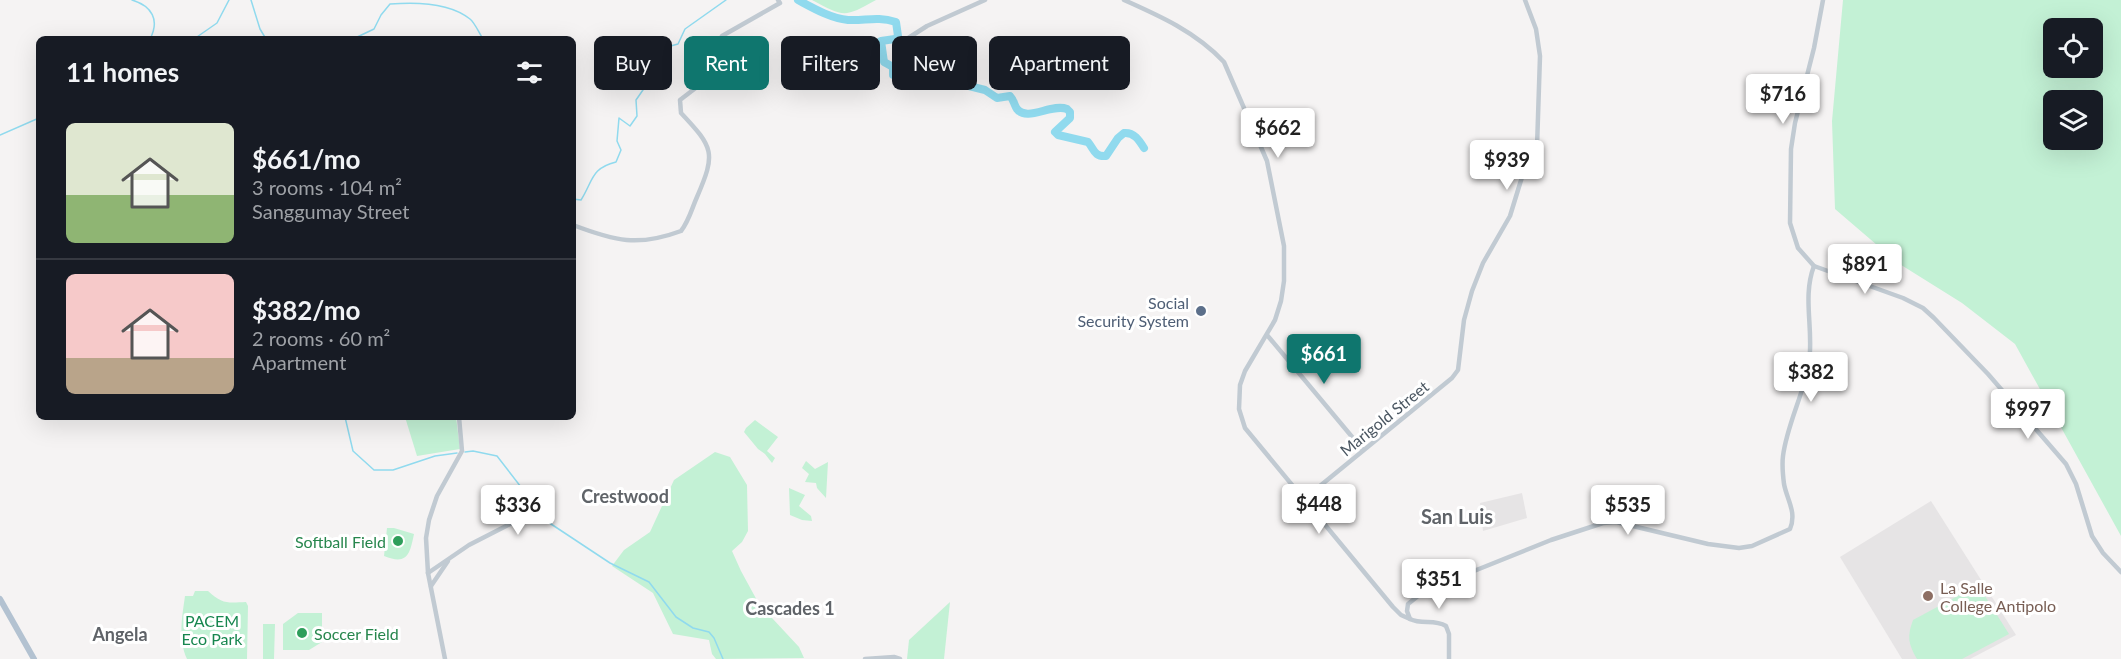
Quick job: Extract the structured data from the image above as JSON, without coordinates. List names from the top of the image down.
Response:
{
  "streets": {
    "street": ["Marigold Street"]
  },
  "districts": [
    "Crestwood",
    "San Luis",
    "Cascades 1",
    "Angela"
  ],
  "parks": ["PACEM Eco Park"],
  "places": [
    "Social Security System",
    "Softball Field",
    "La Salle College Antipolo",
    "Soccer Field"
  ],
  "page": {
    "chip": [
      "Buy",
      "Rent",
      "Filters",
      "New",
      "Apartment"
    ],
    "heading": "11 homes",
    "price": [
      "$716",
      "$662",
      "$939",
      "$891",
      "$661",
      "$382",
      "$997",
      "$448",
      "$336",
      "$535",
      "$351"
    ],
    "list": [
      {
        "name": "$661/mo",
        "note": "3 rooms · 104 m² · Sanggumay Street"
      },
      {
        "name": "$382/mo",
        "note": "2 rooms · 60 m² · Apartment"
      }
    ]
  }
}
